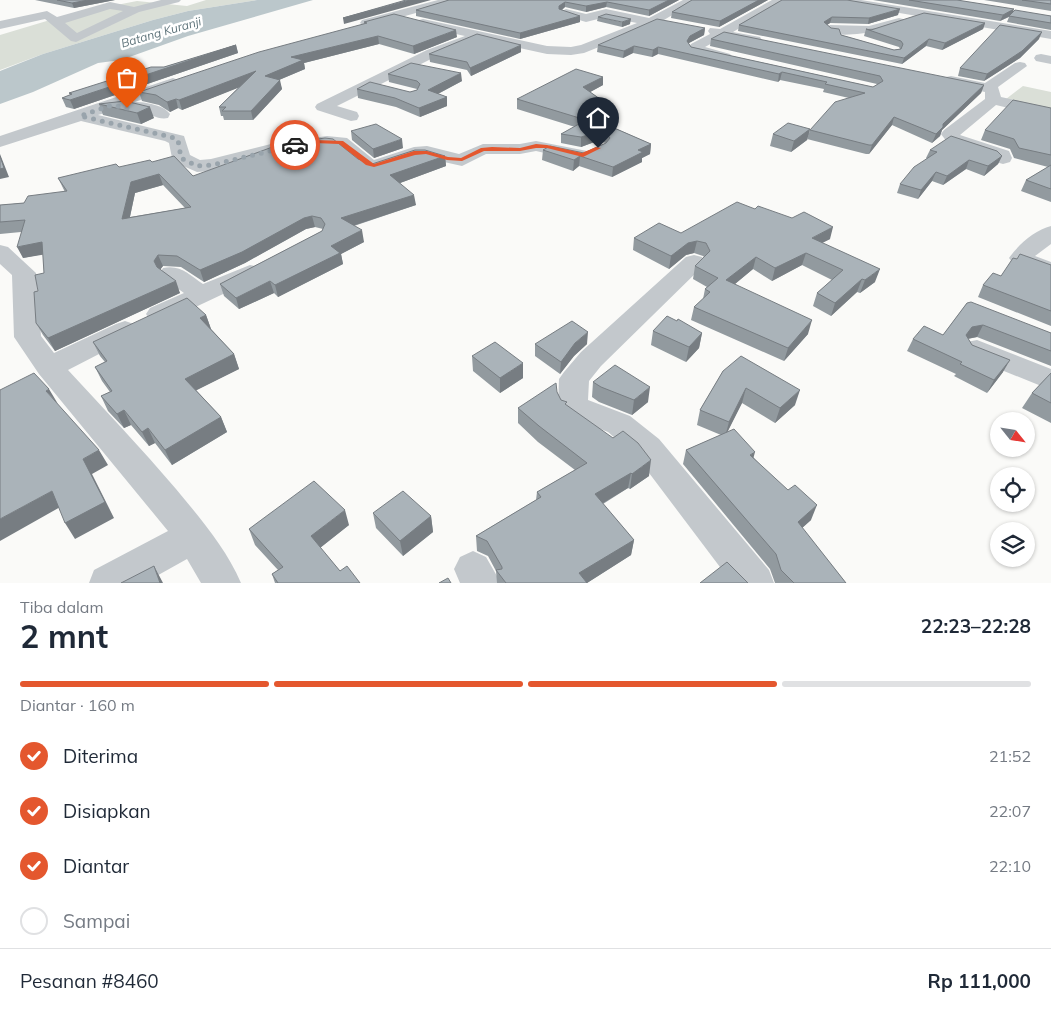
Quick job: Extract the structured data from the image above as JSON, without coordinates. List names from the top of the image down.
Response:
{
  "water": ["Batang Kuranji"],
  "north": "bottom right",
  "page": {
    "heading": ["2 mnt", "Tiba dalam", "22:23–22:28"],
    "panel": ["Pesanan #8460", "Rp 111,000"],
    "bar": "Diantar · 160 m",
    "list": [
      ["Diterima", "21:52"],
      ["Disiapkan", "22:07"],
      ["Diantar", "22:10"],
      "Sampai"
    ]
  }
}
